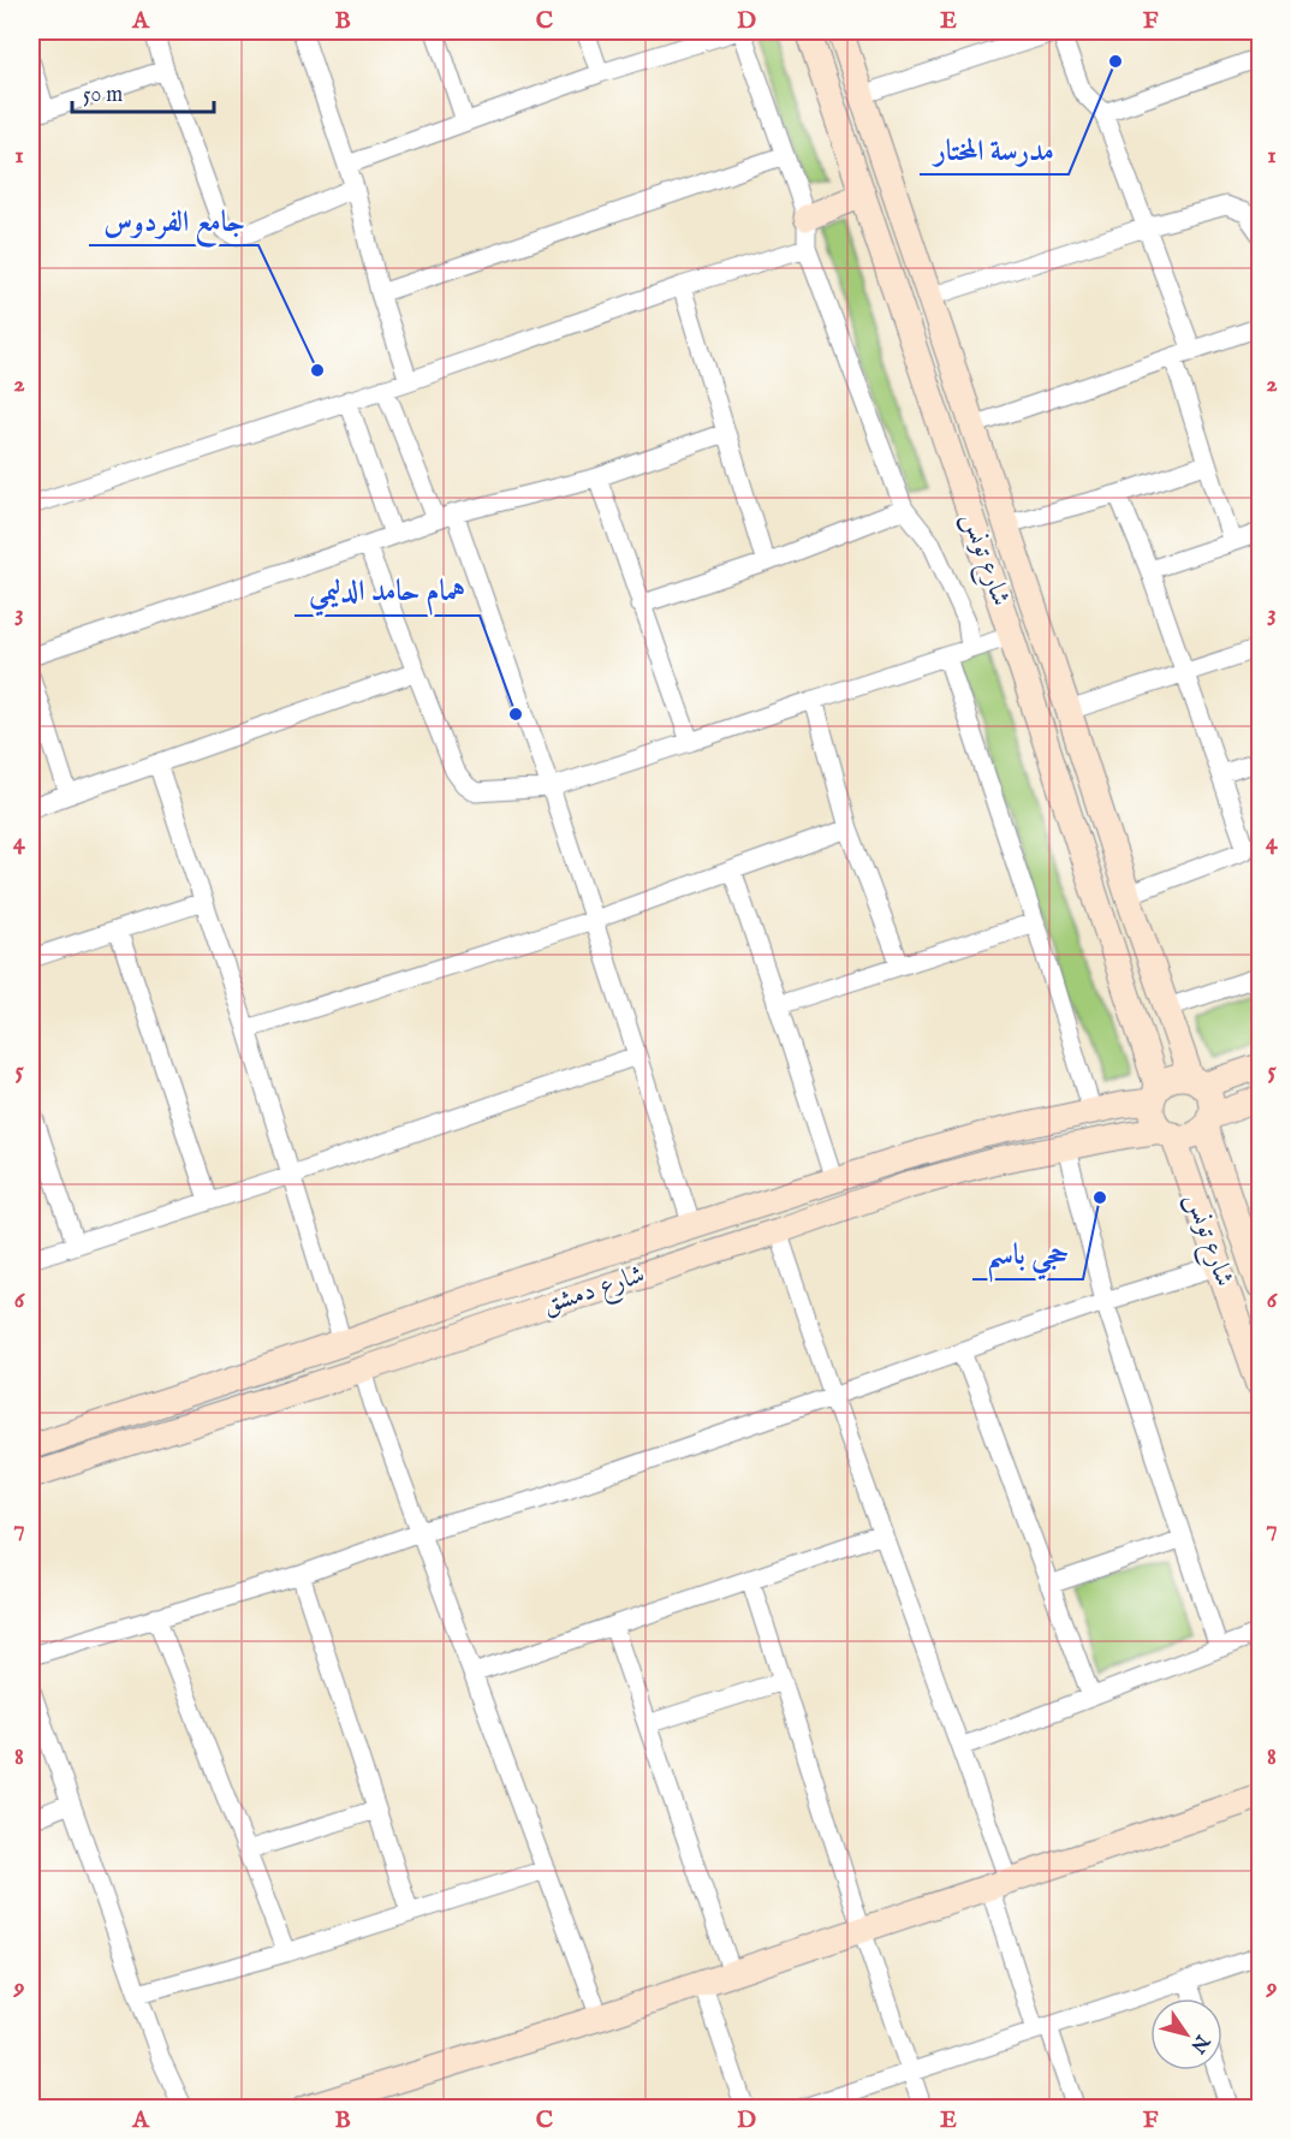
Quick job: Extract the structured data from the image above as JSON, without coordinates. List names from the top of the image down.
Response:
{
  "streets": {
    "street": ["شارع تونس", "شارع دمشق"]
  },
  "crossings": [
    ["شارع تونس", "شارع دمشق"]
  ],
  "places": [
    "مدرسة المختار",
    "جامع الفردوس",
    "همام حامد الدليمي",
    "حجي باسم"
  ],
  "scale_bar": "50 m",
  "north": "bottom right",
  "grid": {
    "columns": [
      "A",
      "B",
      "C",
      "D",
      "E",
      "F"
    ],
    "rows": [
      "1",
      "2",
      "3",
      "4",
      "5",
      "6",
      "7",
      "8",
      "9"
    ]
  }
}
